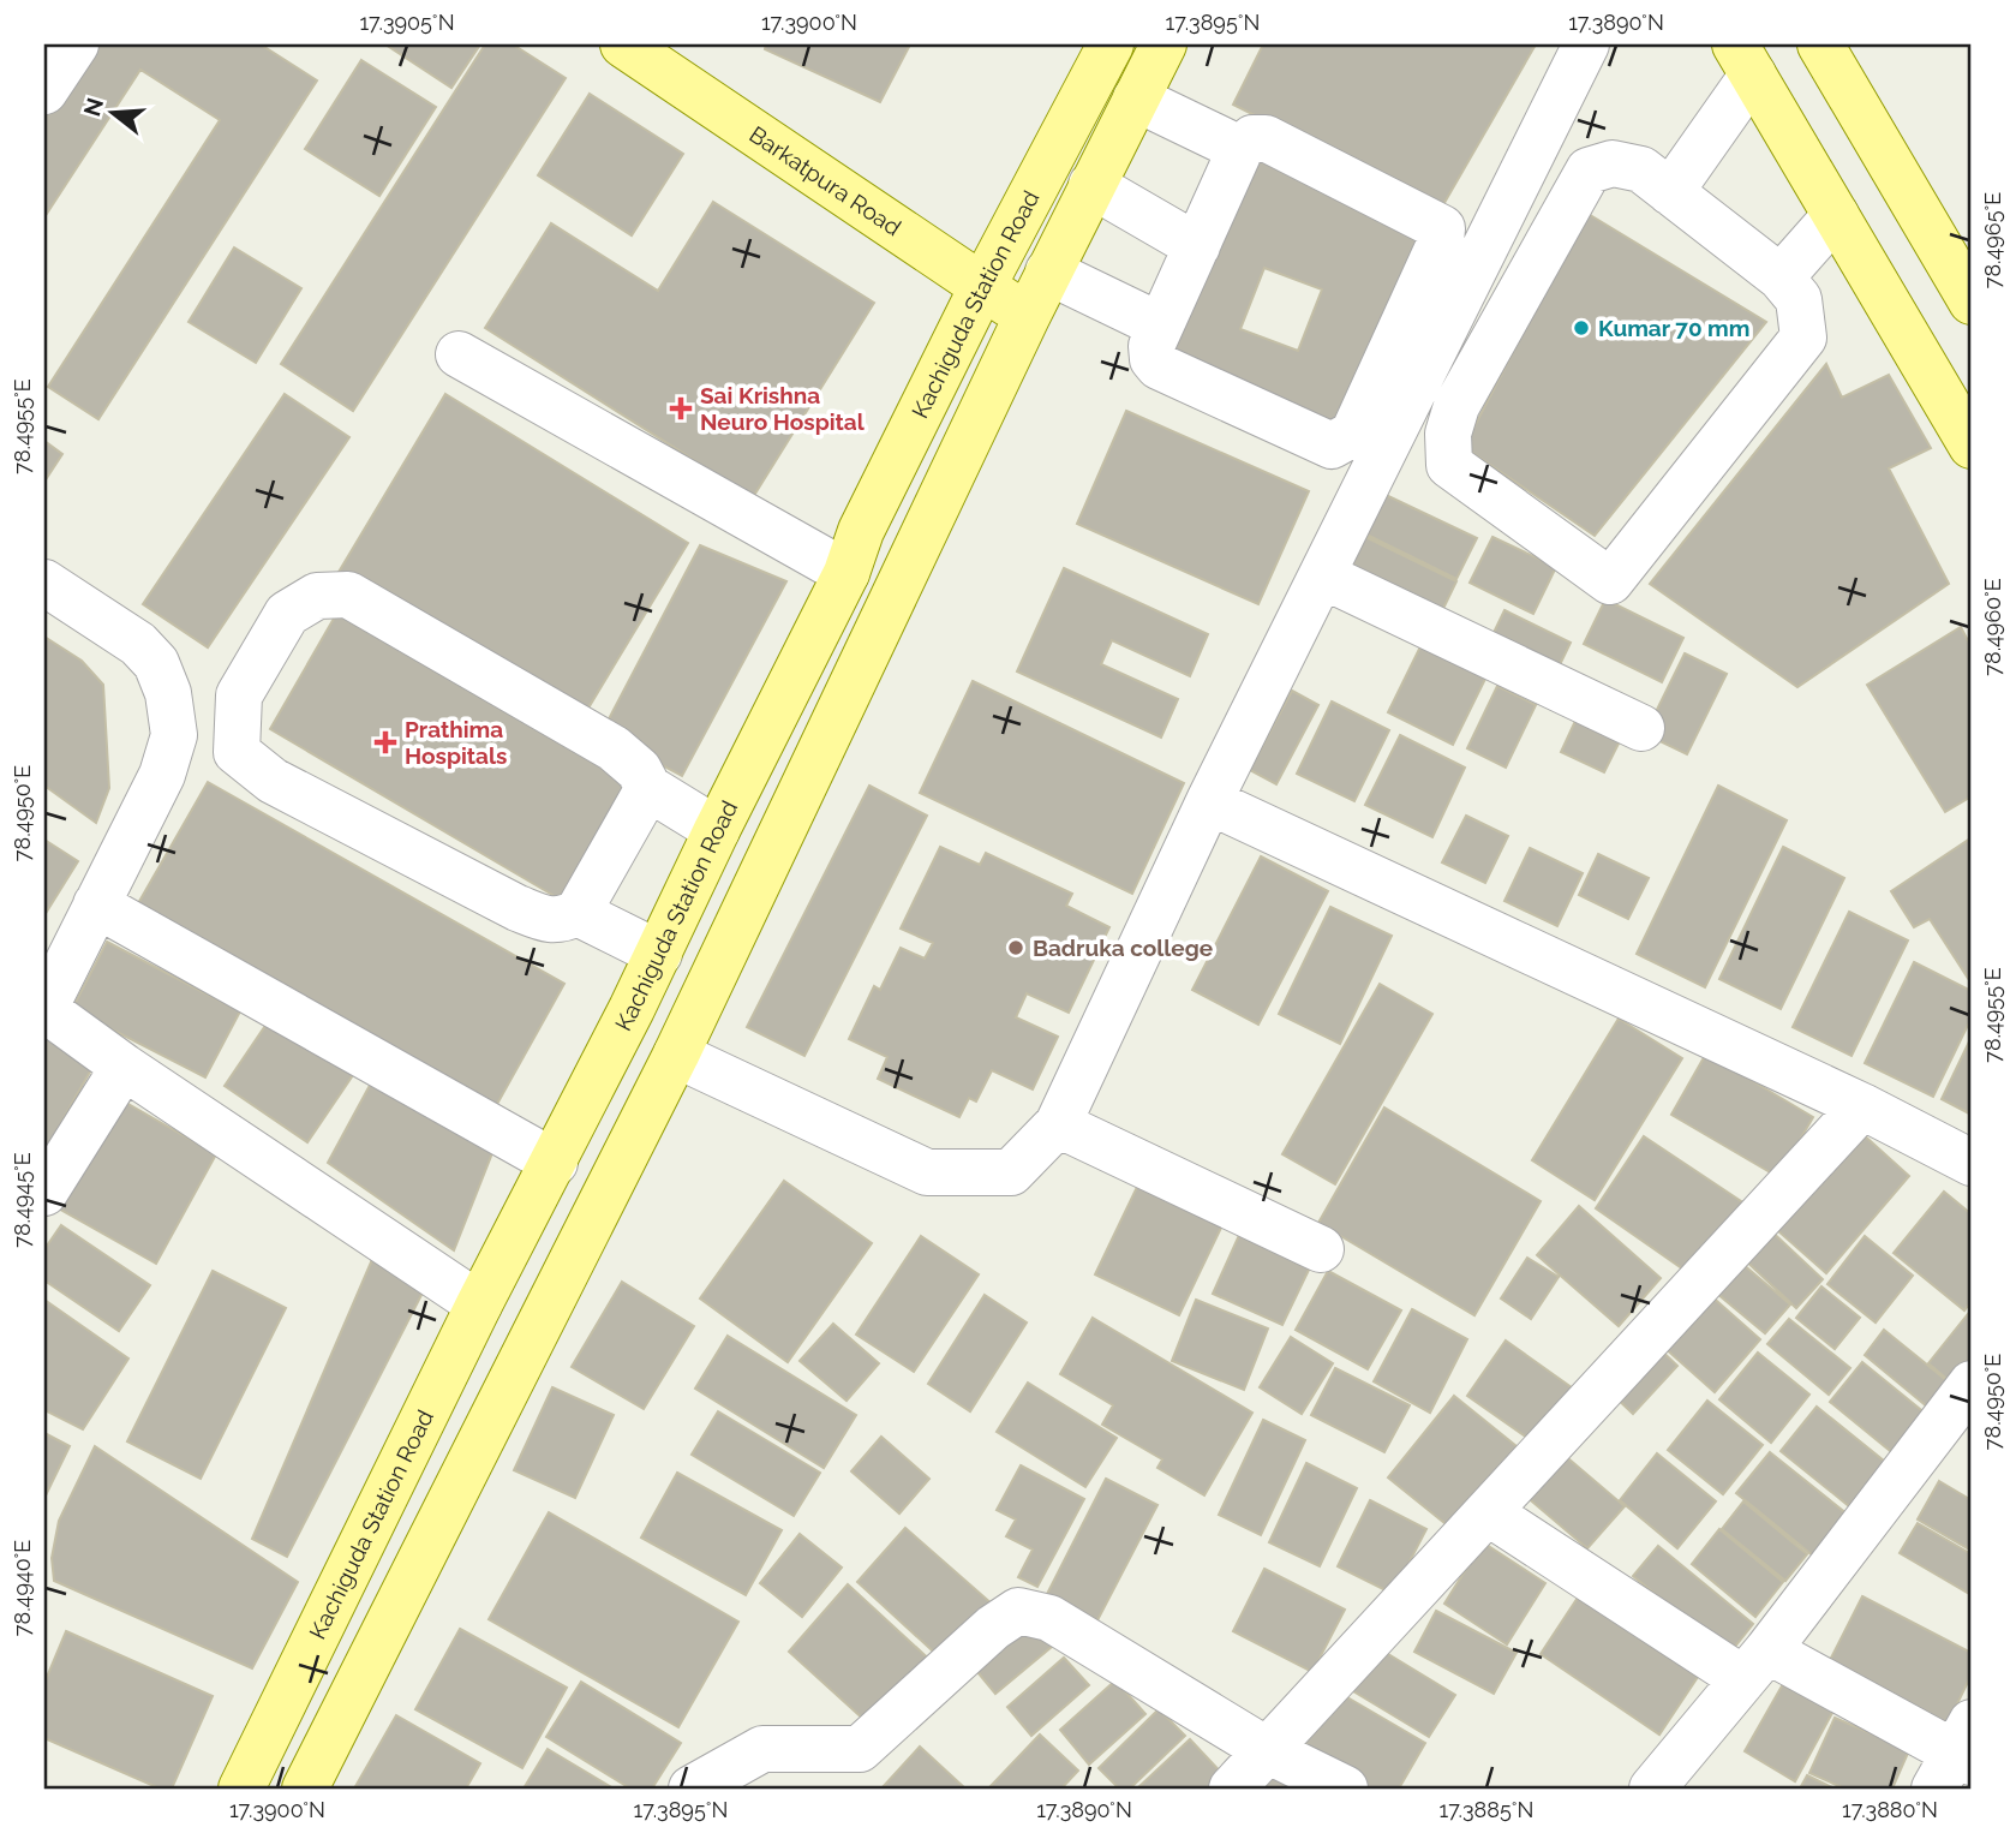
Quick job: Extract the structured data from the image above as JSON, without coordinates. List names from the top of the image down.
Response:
{
  "streets": {
    "main road": ["Barkatpura Road", "Kachiguda Station Road"]
  },
  "crossings": [
    ["Barkatpura Road", "Kachiguda Station Road"]
  ],
  "places": {
    "other": ["Kumar 70 mm", "Badruka college"],
    "health": ["Sai Krishna Neuro Hospital", "Prathima Hospitals"]
  },
  "north": "left",
  "coordinates": [
    "17.3905°N",
    "17.3900°N",
    "17.3895°N",
    "17.3890°N",
    "78.4965°E",
    "78.4955°E",
    "78.4960°E",
    "78.4950°E",
    "78.4945°E",
    "78.4940°E",
    "17.3885°N",
    "17.3880°N"
  ]
}
